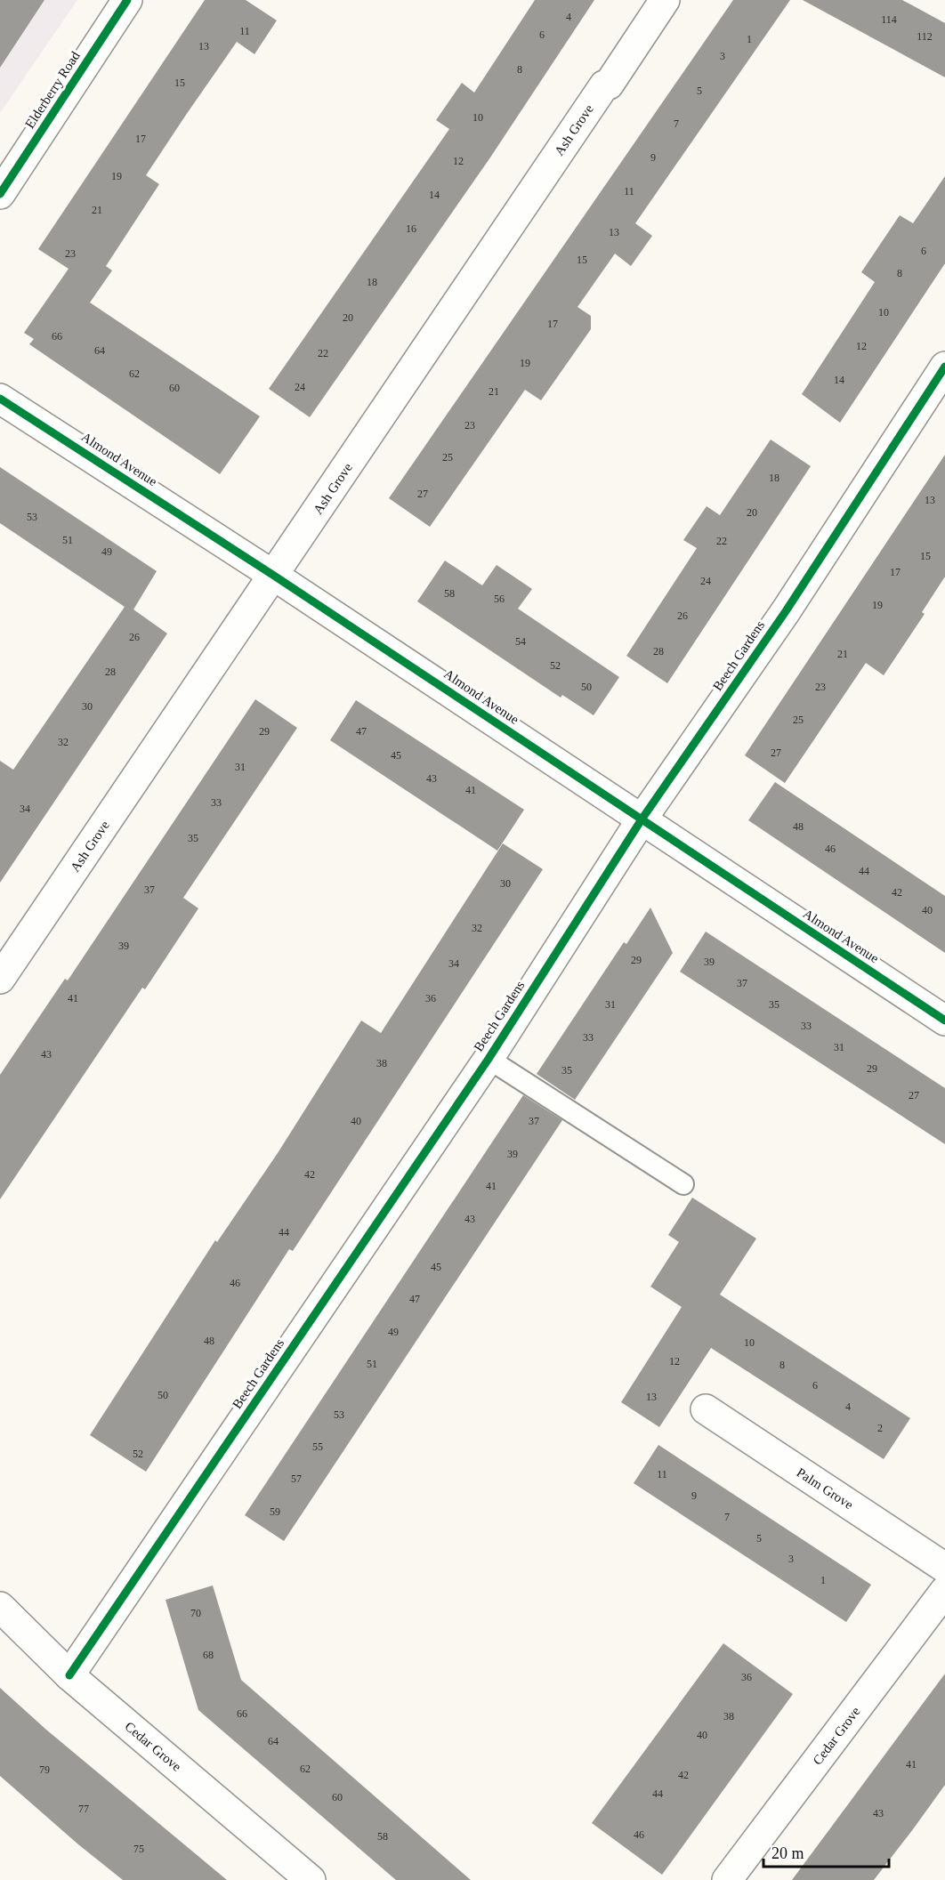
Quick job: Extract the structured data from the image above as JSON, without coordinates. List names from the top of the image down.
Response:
{
  "streets": {
    "street": [
      "Elderberry Road",
      "Ash Grove",
      "Almond Avenue",
      "Beech Gardens",
      "Palm Grove",
      "Cedar Grove"
    ]
  },
  "crossings": [
    ["Ash Grove", "Almond Avenue"],
    ["Almond Avenue", "Beech Gardens"],
    ["Beech Gardens", "Cedar Grove"]
  ],
  "house_numbers": [
    "4",
    "114",
    "11",
    "6",
    "112",
    "1",
    "13",
    "3",
    "8",
    "15",
    "5",
    "10",
    "7",
    "17",
    "9",
    "12",
    "19",
    "11",
    "14",
    "21",
    "16",
    "13",
    "6",
    "23",
    "15",
    "8",
    "18",
    "10",
    "20",
    "17",
    "66",
    "12",
    "64",
    "22",
    "19",
    "62",
    "14",
    "24",
    "60",
    "21",
    "23",
    "25",
    "18",
    "27",
    "13",
    "20",
    "53",
    "51",
    "22",
    "49",
    "15",
    "17",
    "24",
    "58",
    "56",
    "19",
    "26",
    "26",
    "54",
    "28",
    "21",
    "52",
    "28",
    "50",
    "23",
    "30",
    "25",
    "29",
    "47",
    "32",
    "27",
    "45",
    "31",
    "43",
    "41",
    "33",
    "34",
    "48",
    "35",
    "46",
    "44",
    "30",
    "37",
    "42",
    "40",
    "32",
    "39",
    "29",
    "39",
    "34",
    "37",
    "41",
    "36",
    "31",
    "35",
    "33",
    "33",
    "31",
    "43",
    "38",
    "29",
    "35",
    "27",
    "40",
    "37",
    "39",
    "42",
    "41",
    "43",
    "44",
    "45",
    "46",
    "47",
    "49",
    "48",
    "10",
    "12",
    "51",
    "8",
    "6",
    "50",
    "13",
    "4",
    "53",
    "2",
    "55",
    "52",
    "11",
    "57",
    "9",
    "59",
    "7",
    "5",
    "3",
    "1",
    "70",
    "68",
    "36",
    "66",
    "38",
    "40",
    "64",
    "41",
    "62",
    "79",
    "42",
    "44",
    "60",
    "77",
    "43",
    "46",
    "58",
    "75"
  ],
  "scale_bar": "20 m"
}
